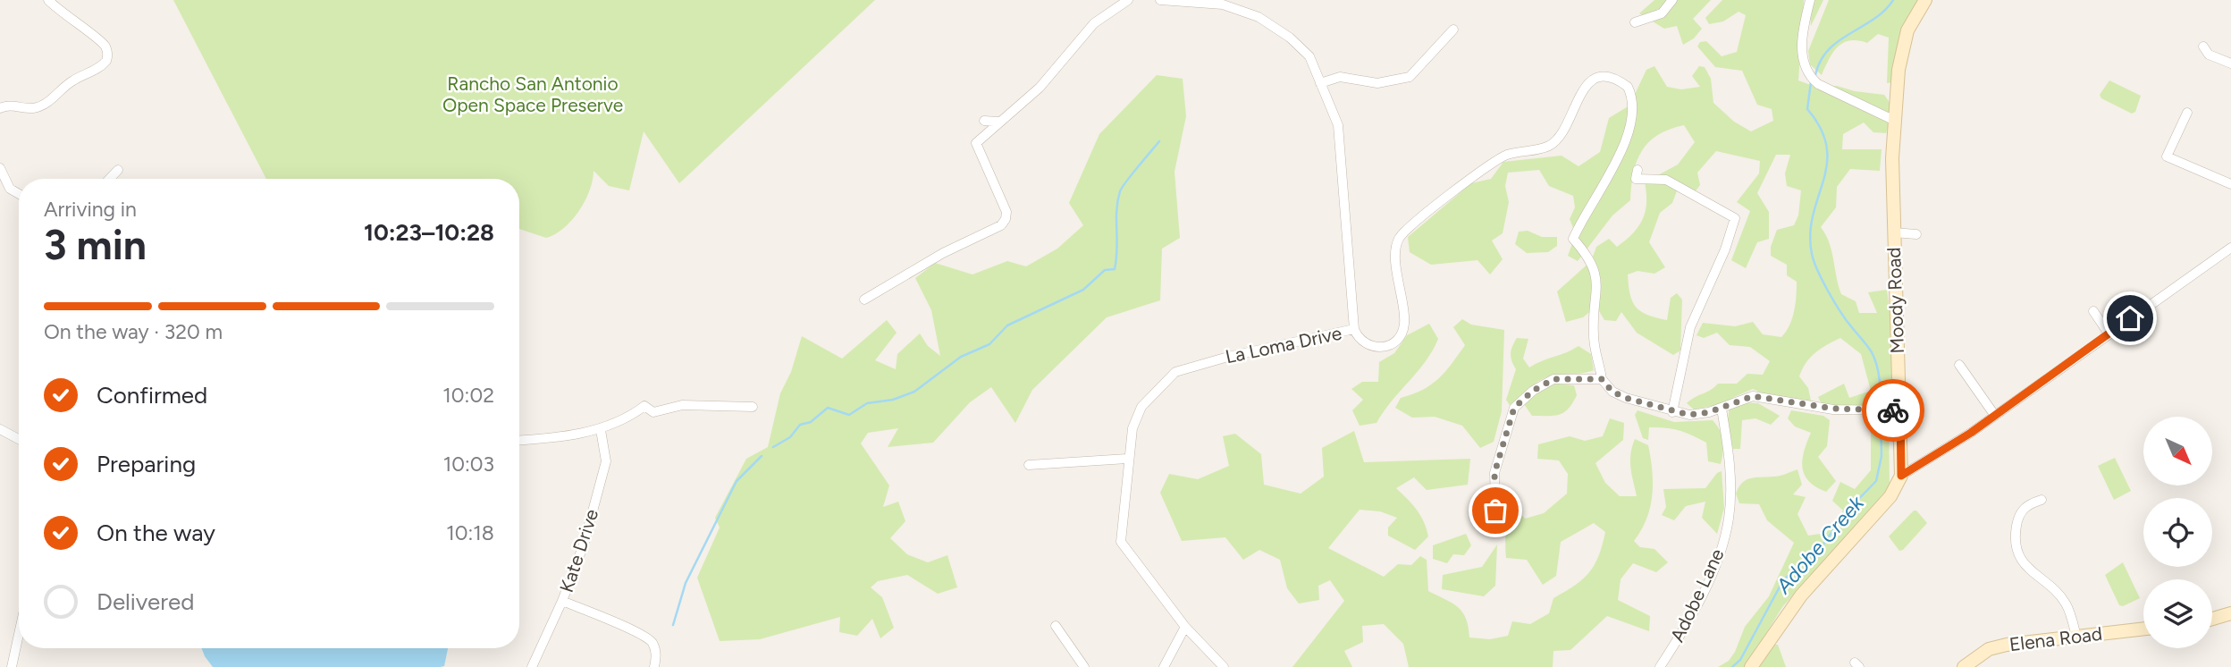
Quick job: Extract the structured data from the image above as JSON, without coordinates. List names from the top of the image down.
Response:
{
  "streets": {
    "street": [
      "Moody Road",
      "La Loma Drive",
      "Kate Drive",
      "Adobe Lane",
      "Elena Road"
    ]
  },
  "water": ["Adobe Creek"],
  "parks": ["Rancho San Antonio Open Space Preserve"],
  "north": "bottom right",
  "page": {
    "heading": ["3 min", "Arriving in", "10:23–10:28"],
    "bar": "On the way · 320 m",
    "list": [
      ["Confirmed", "10:02"],
      ["Preparing", "10:03"],
      ["On the way", "10:18"],
      "Delivered"
    ]
  }
}
